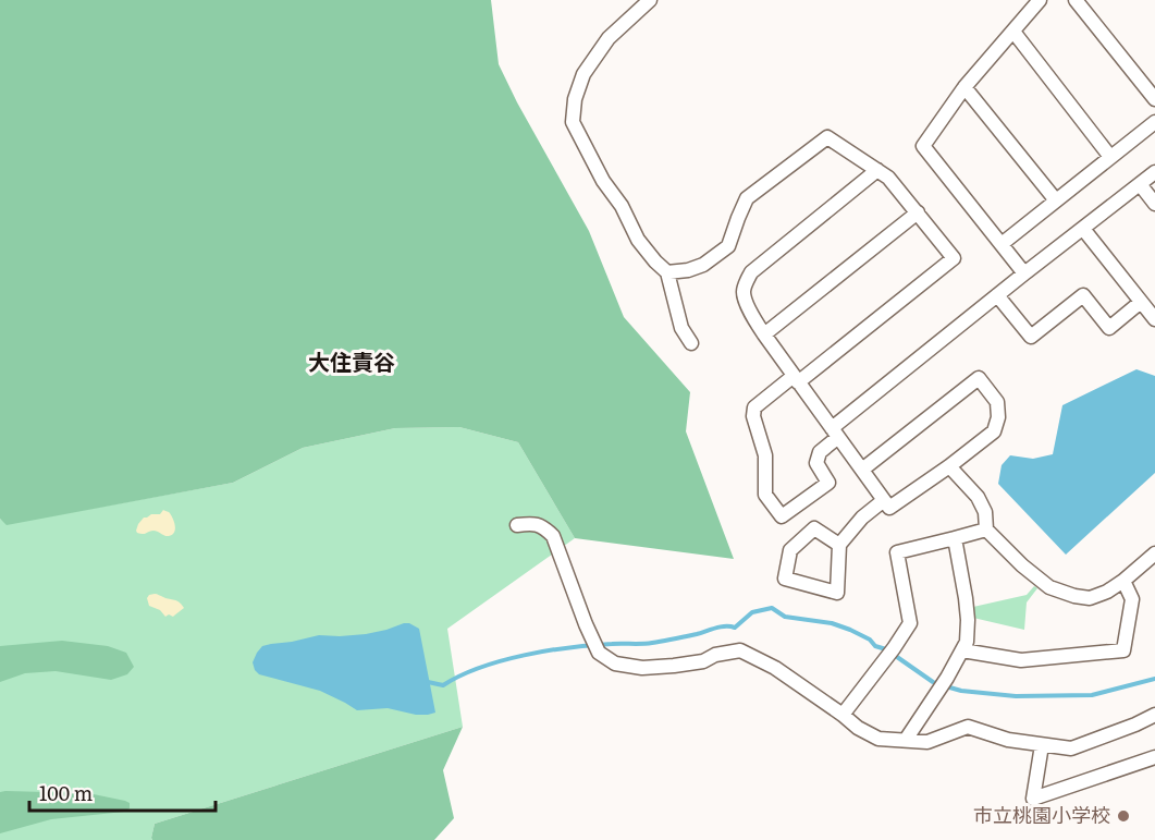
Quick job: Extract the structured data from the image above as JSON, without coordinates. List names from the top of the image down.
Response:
{
  "districts": ["大住責谷"],
  "places": ["市立桃園小学校"],
  "scale_bar": "100 m"
}
